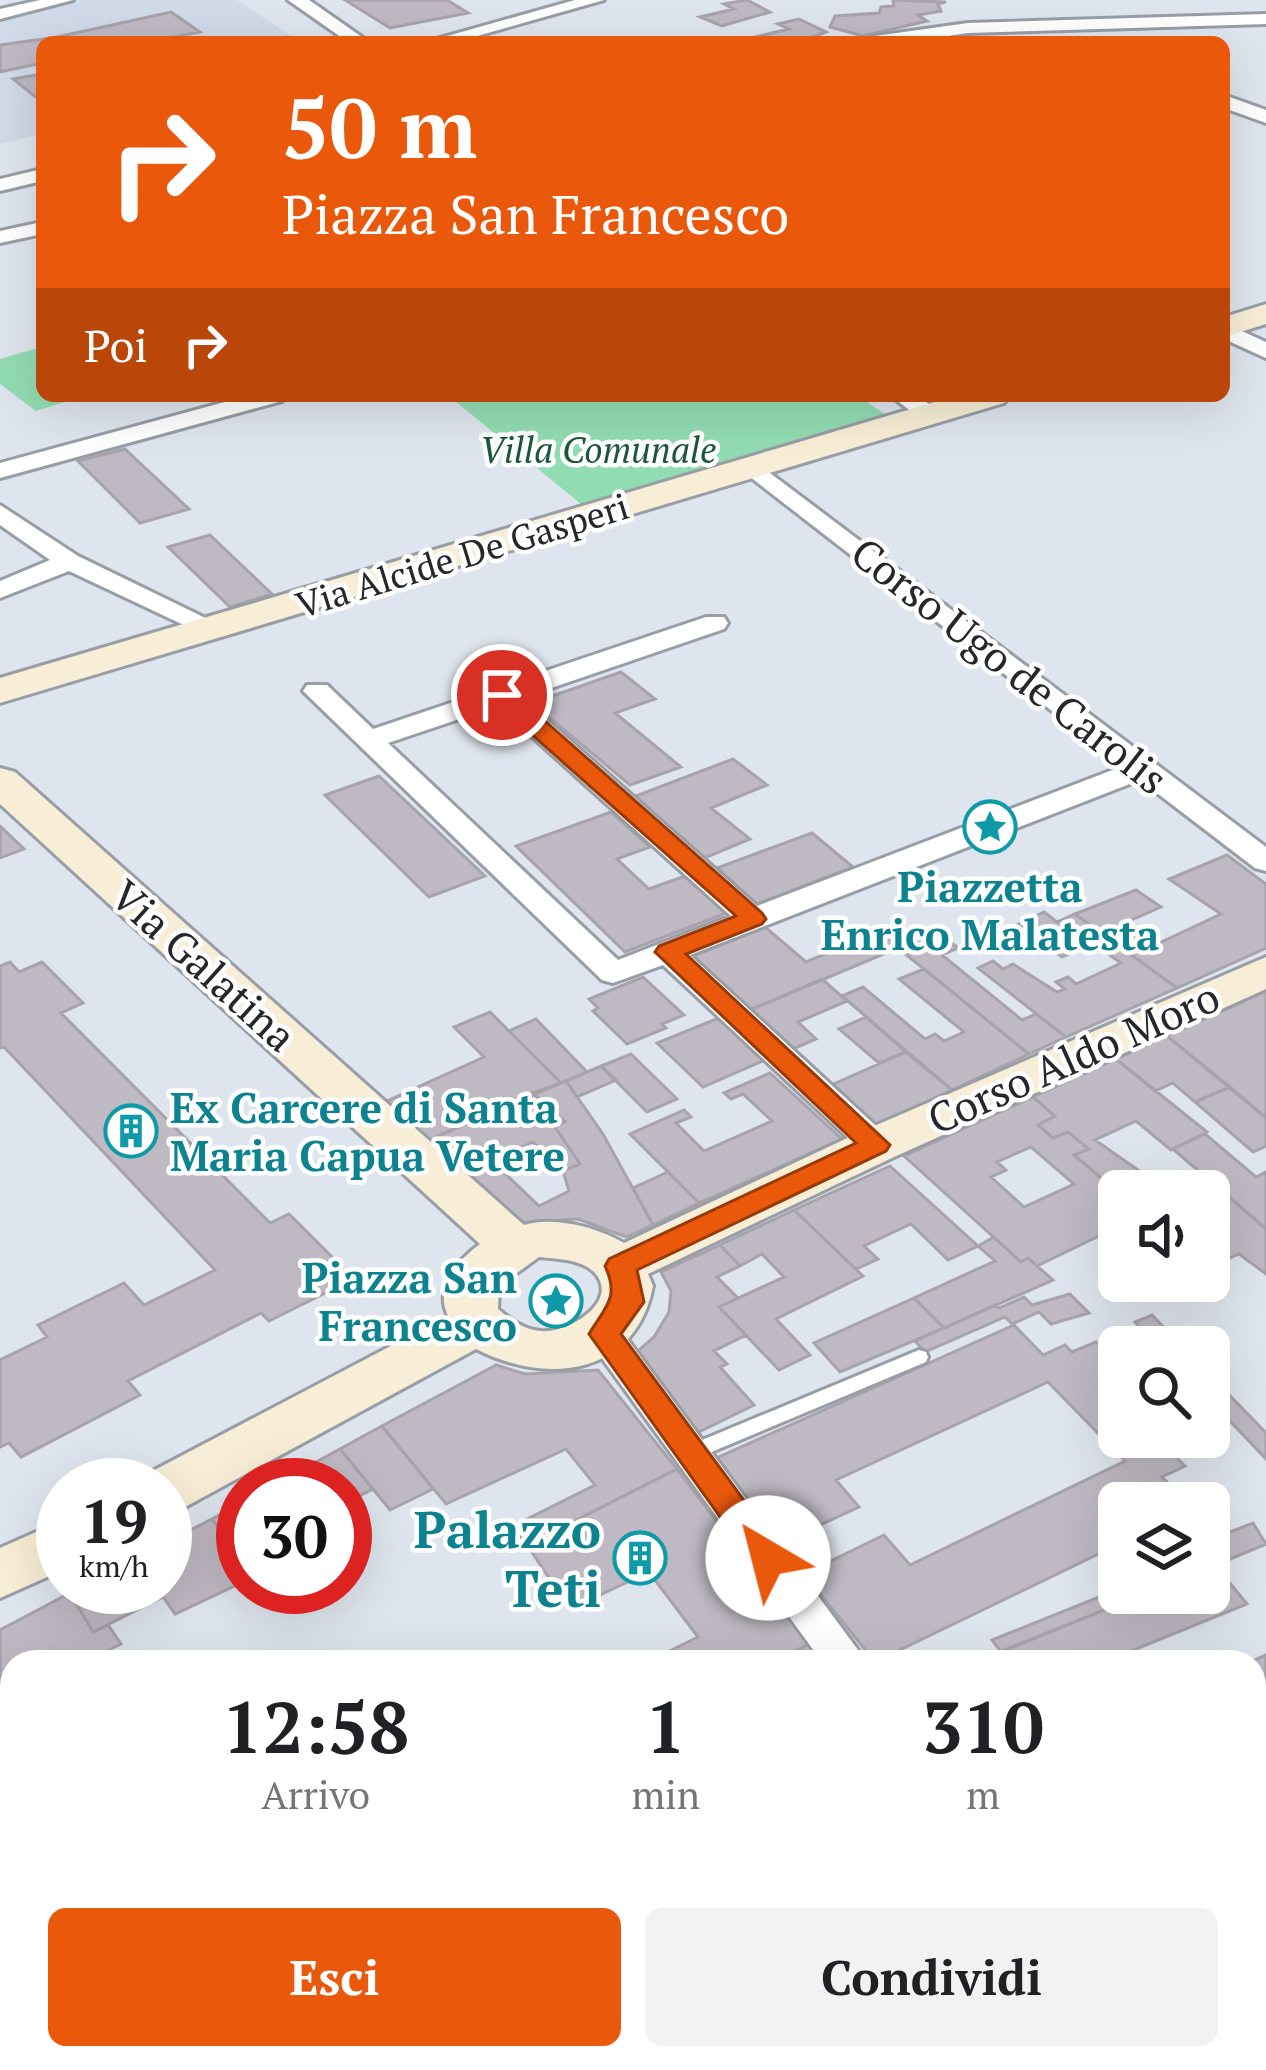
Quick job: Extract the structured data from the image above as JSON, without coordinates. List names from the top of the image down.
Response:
{
  "streets": {
    "main road": ["Via Alcide De Gasperi", "Via Galatina", "Corso Aldo Moro"],
    "street": ["Corso Ugo de Carolis"]
  },
  "crossings": [
    ["Via Alcide De Gasperi", "Corso Ugo de Carolis"],
    ["Via Galatina", "Corso Aldo Moro"]
  ],
  "parks": ["Villa Comunale"],
  "places": {
    "place": ["Piazzetta Enrico Malatesta", "Piazza San Francesco"],
    "building": ["Ex Carcere di Santa Maria Capua Vetere", "Palazzo Teti"]
  },
  "page": {
    "turn": ["50 m", "Piazza San Francesco"],
    "then": "Poi",
    "speed": "19 km/h",
    "limit": "30",
    "eta": [
      "12:58",
      "Arrivo",
      "1",
      "min",
      "310",
      "m"
    ],
    "buttons": ["Esci", "Condividi"]
  }
}
